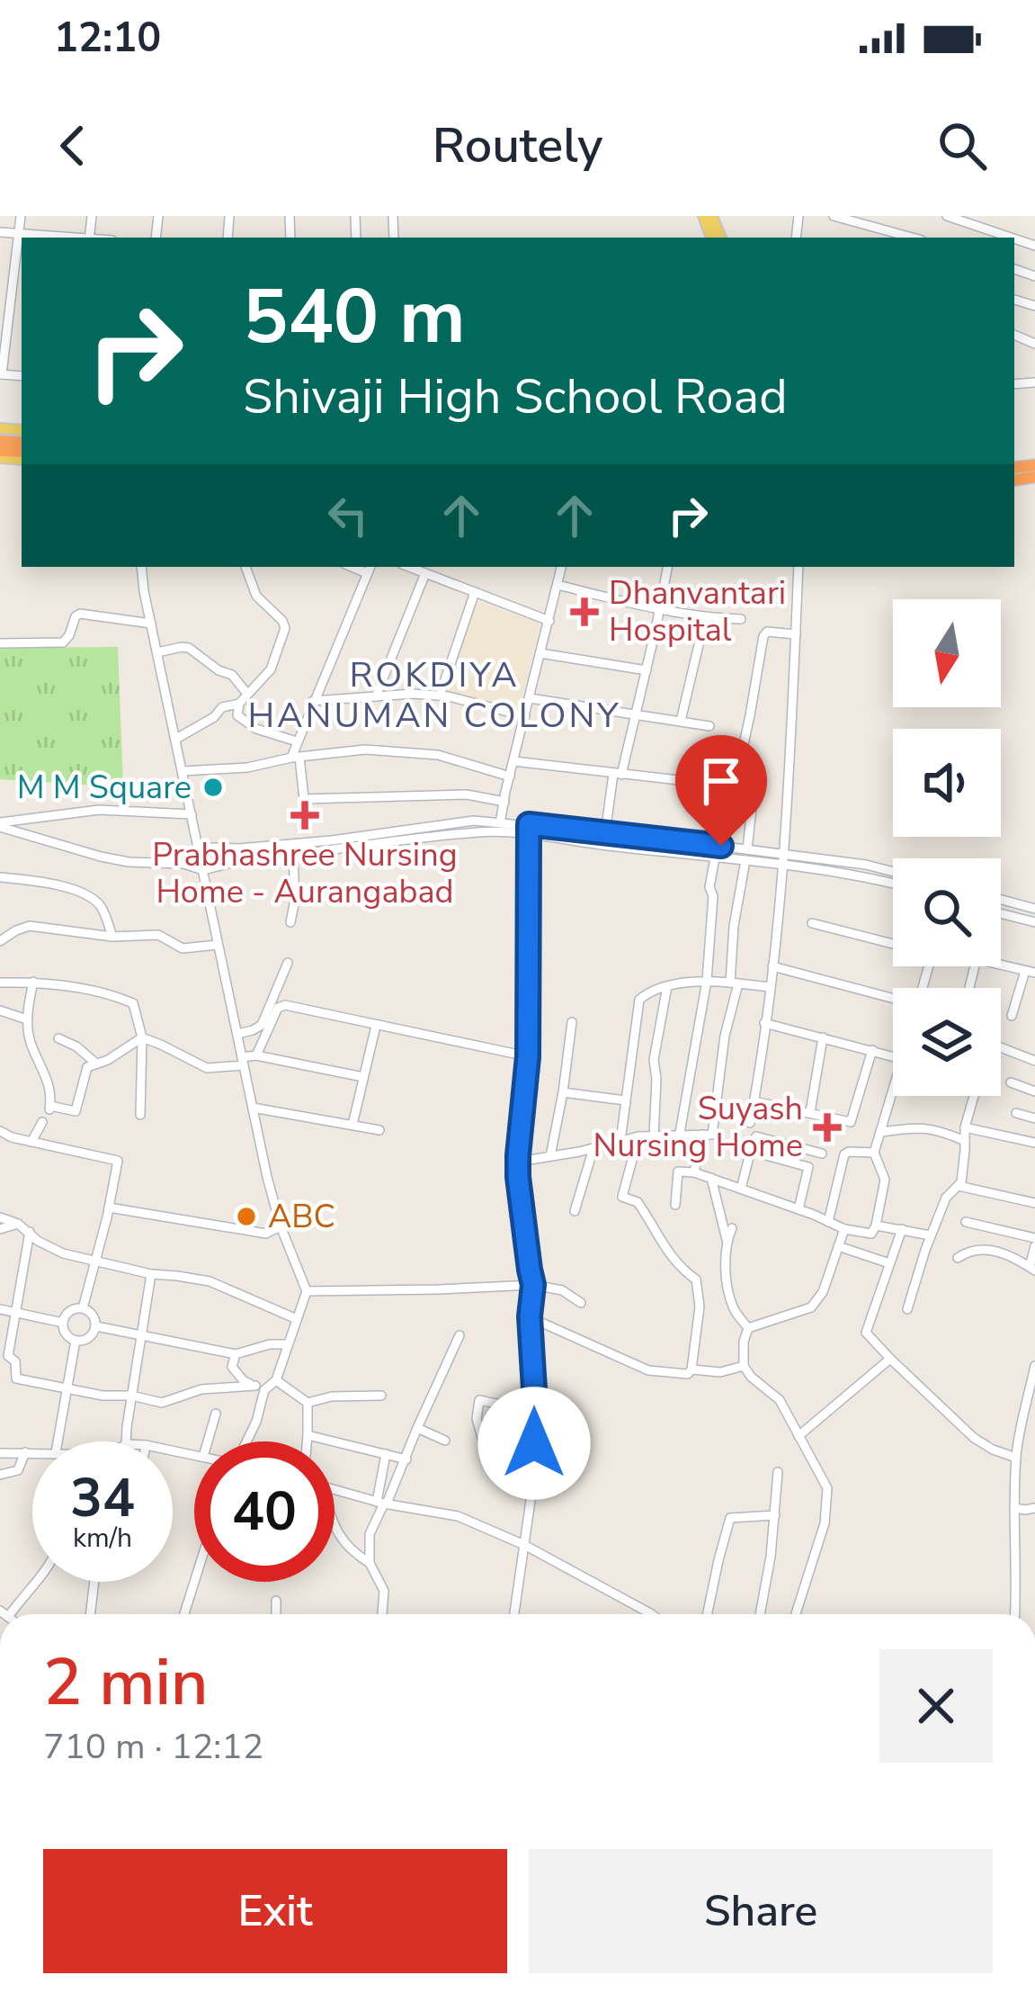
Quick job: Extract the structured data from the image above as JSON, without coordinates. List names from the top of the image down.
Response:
{
  "districts": ["ROKDIYA HANUMAN COLONY"],
  "places": {
    "health": ["Dhanvantari Hospital", "Prabhashree Nursing Home - Aurangabad", "Suyash Nursing Home"],
    "other": ["M M Square", "ABC"]
  },
  "north": "bottom",
  "page": {
    "status": "12:10",
    "header": "Routely",
    "turn": ["540 m", "Shivaji High School Road"],
    "speed": "34 km/h",
    "limit": "40",
    "heading": ["2 min", "710 m · 12:12"],
    "buttons": ["Exit", "Share"]
  }
}
